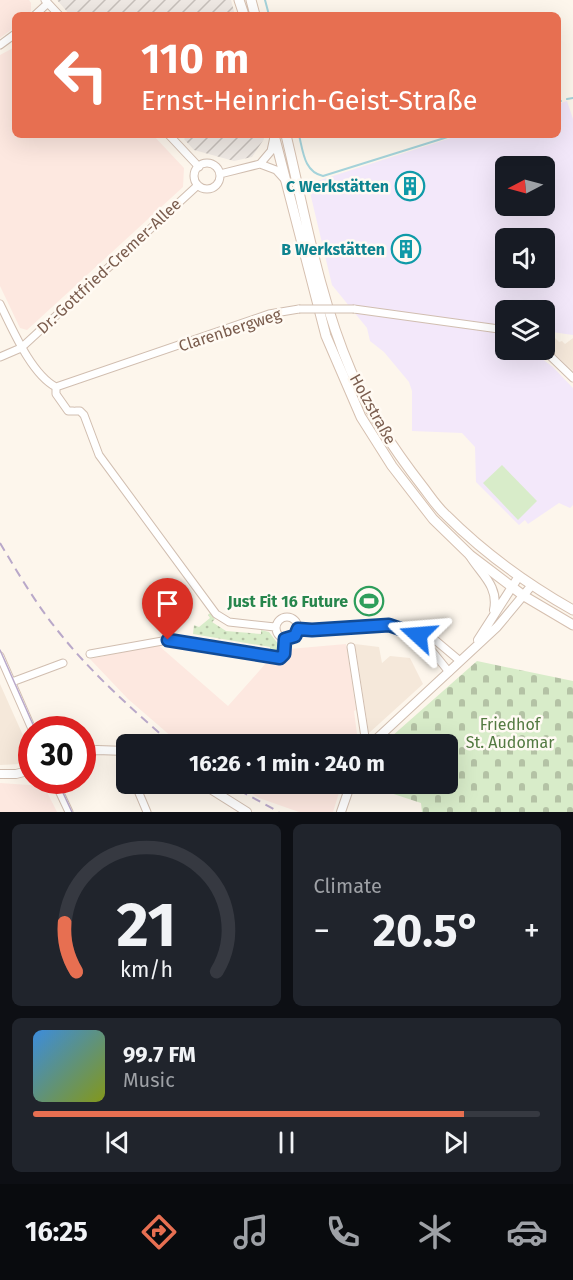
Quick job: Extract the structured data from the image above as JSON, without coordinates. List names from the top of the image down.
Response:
{
  "streets": {
    "main road": ["Holzstraße"],
    "street": ["Dr.-Gottfried-Cremer-Allee", "Clarenbergweg"]
  },
  "crossings": [
    ["Dr.-Gottfried-Cremer-Allee", "Clarenbergweg"]
  ],
  "parks": ["Friedhof St. Audomar"],
  "places": {
    "building": ["C Werkstätten", "B Werkstätten"],
    "sports": ["Just Fit 16 Future"]
  },
  "north": "left",
  "page": {
    "turn": ["110 m", "Ernst-Heinrich-Geist-Straße"],
    "limit": "30",
    "trip": "16:26 · 1 min · 240 m",
    "tile": "Climate",
    "heat": ["−", "20.5°", "+"],
    "song": ["99.7 FM", "Music"],
    "tabs": "16:25",
    "gauge": ["21", "km/h"]
  }
}
